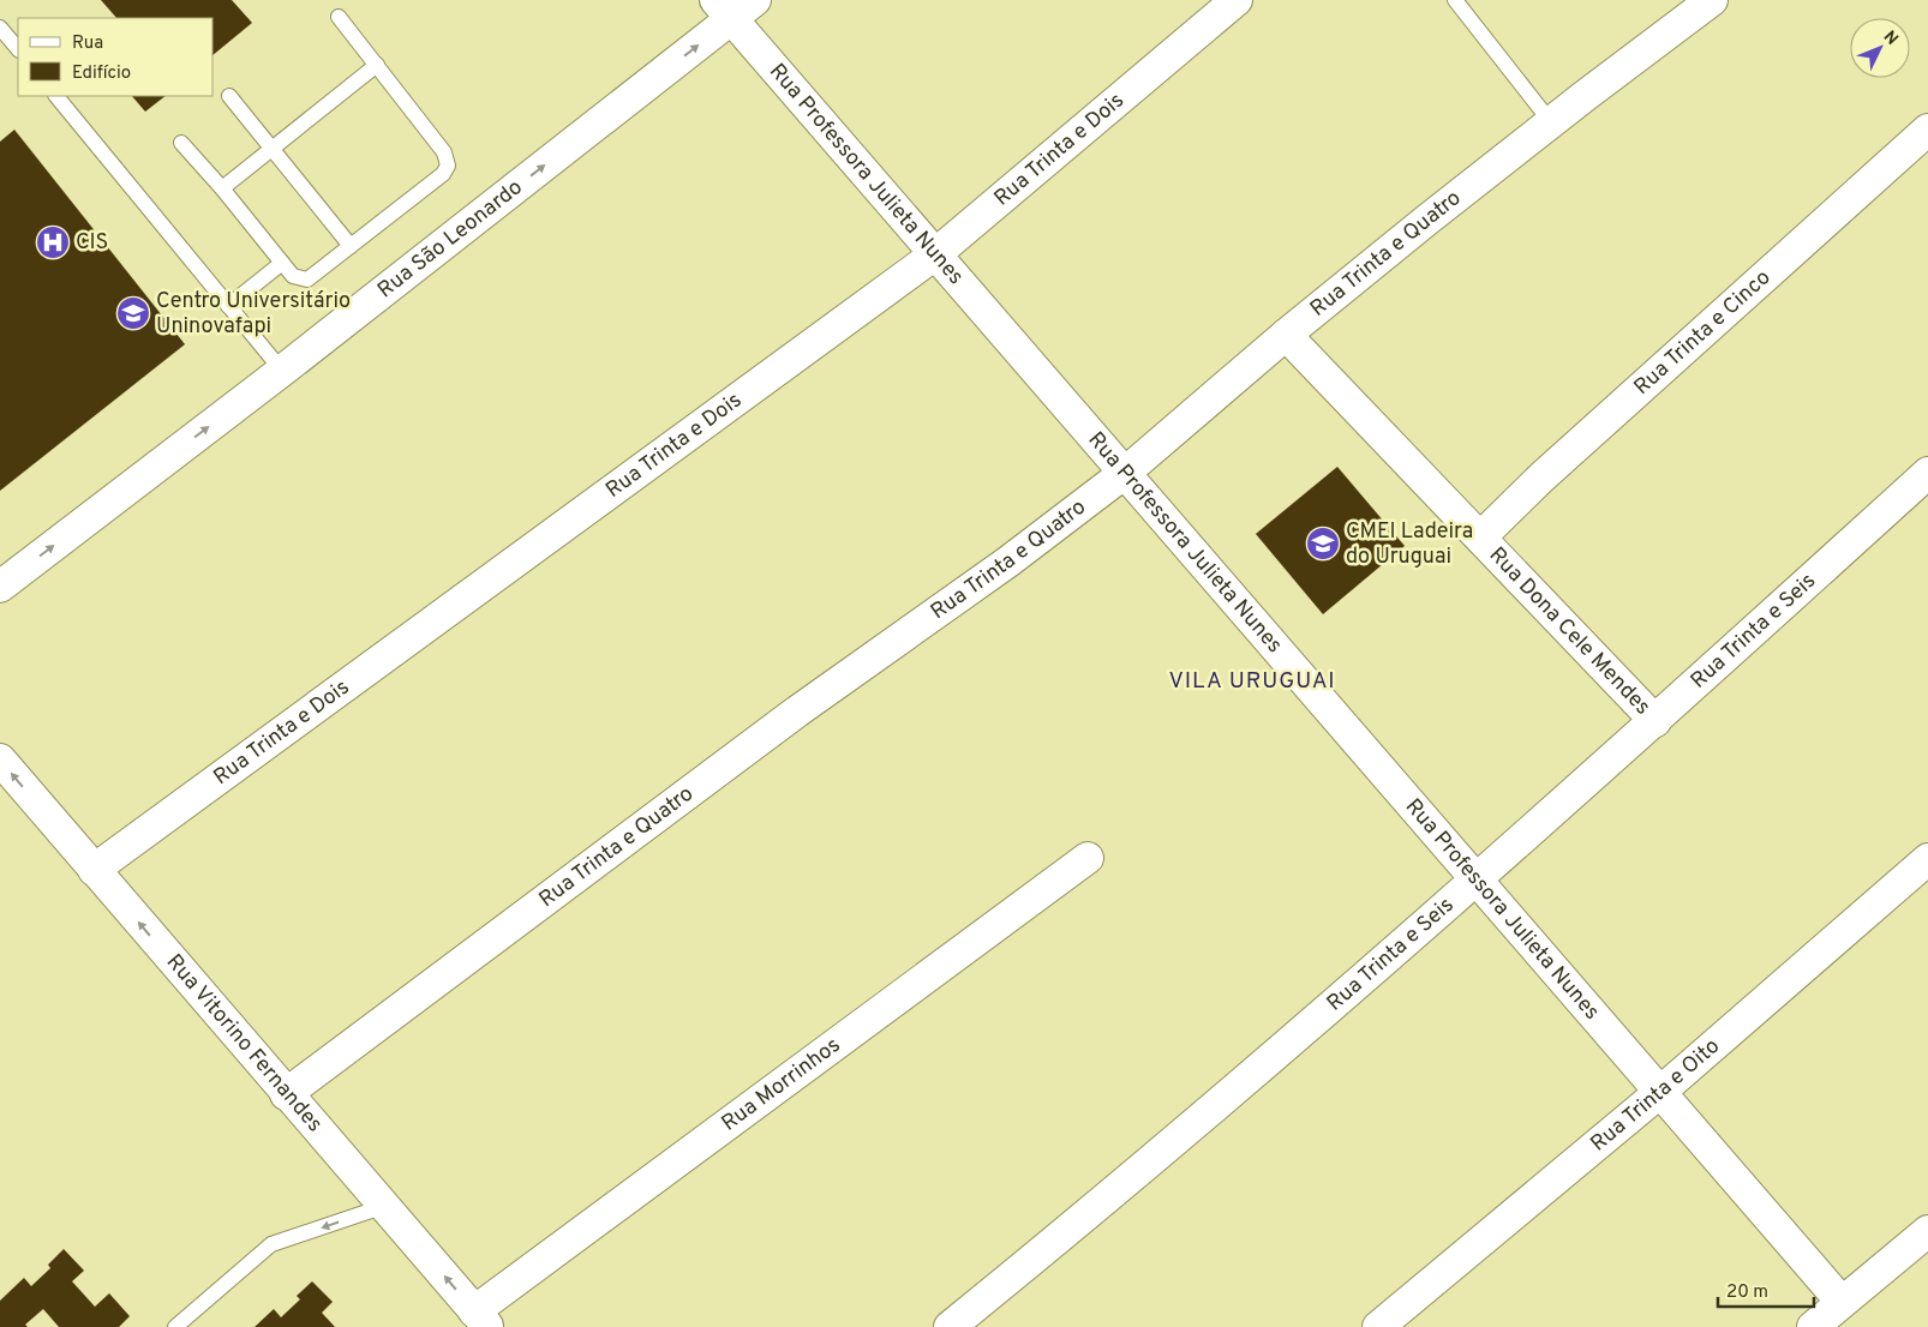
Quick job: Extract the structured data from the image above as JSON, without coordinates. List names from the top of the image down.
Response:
{
  "streets": {
    "street": [
      "Rua Trinta e Dois",
      "Rua Professora Julieta Nunes",
      "Rua São Leonardo",
      "Rua Trinta e Quatro",
      "Rua Trinta e Cinco",
      "Rua Dona Cele Mendes",
      "Rua Trinta e Seis",
      "Rua Vitorino Fernandes",
      "Rua Morrinhos",
      "Rua Trinta e Oito"
    ]
  },
  "crossings": [
    ["Rua Trinta e Dois", "Rua Professora Julieta Nunes"],
    ["Rua Trinta e Dois", "Rua Vitorino Fernandes"],
    ["Rua Professora Julieta Nunes", "Rua São Leonardo"],
    ["Rua Professora Julieta Nunes", "Rua Trinta e Quatro"],
    ["Rua Professora Julieta Nunes", "Rua Trinta e Seis"],
    ["Rua Professora Julieta Nunes", "Rua Trinta e Oito"],
    ["Rua Trinta e Quatro", "Rua Dona Cele Mendes"],
    ["Rua Trinta e Quatro", "Rua Vitorino Fernandes"],
    ["Rua Trinta e Cinco", "Rua Dona Cele Mendes"],
    ["Rua Dona Cele Mendes", "Rua Trinta e Seis"],
    ["Rua Vitorino Fernandes", "Rua Morrinhos"]
  ],
  "one_way": ["Rua São Leonardo", "Rua Vitorino Fernandes"],
  "districts": ["VILA URUGUAI"],
  "places": {
    "hospital": ["CIS"],
    "school or university": ["Centro Universitário Uninovafapi", "CMEI Ladeira do Uruguai"]
  },
  "legend": ["Rua", "Edifício"],
  "scale_bar": "20 m",
  "north": "top right"
}
